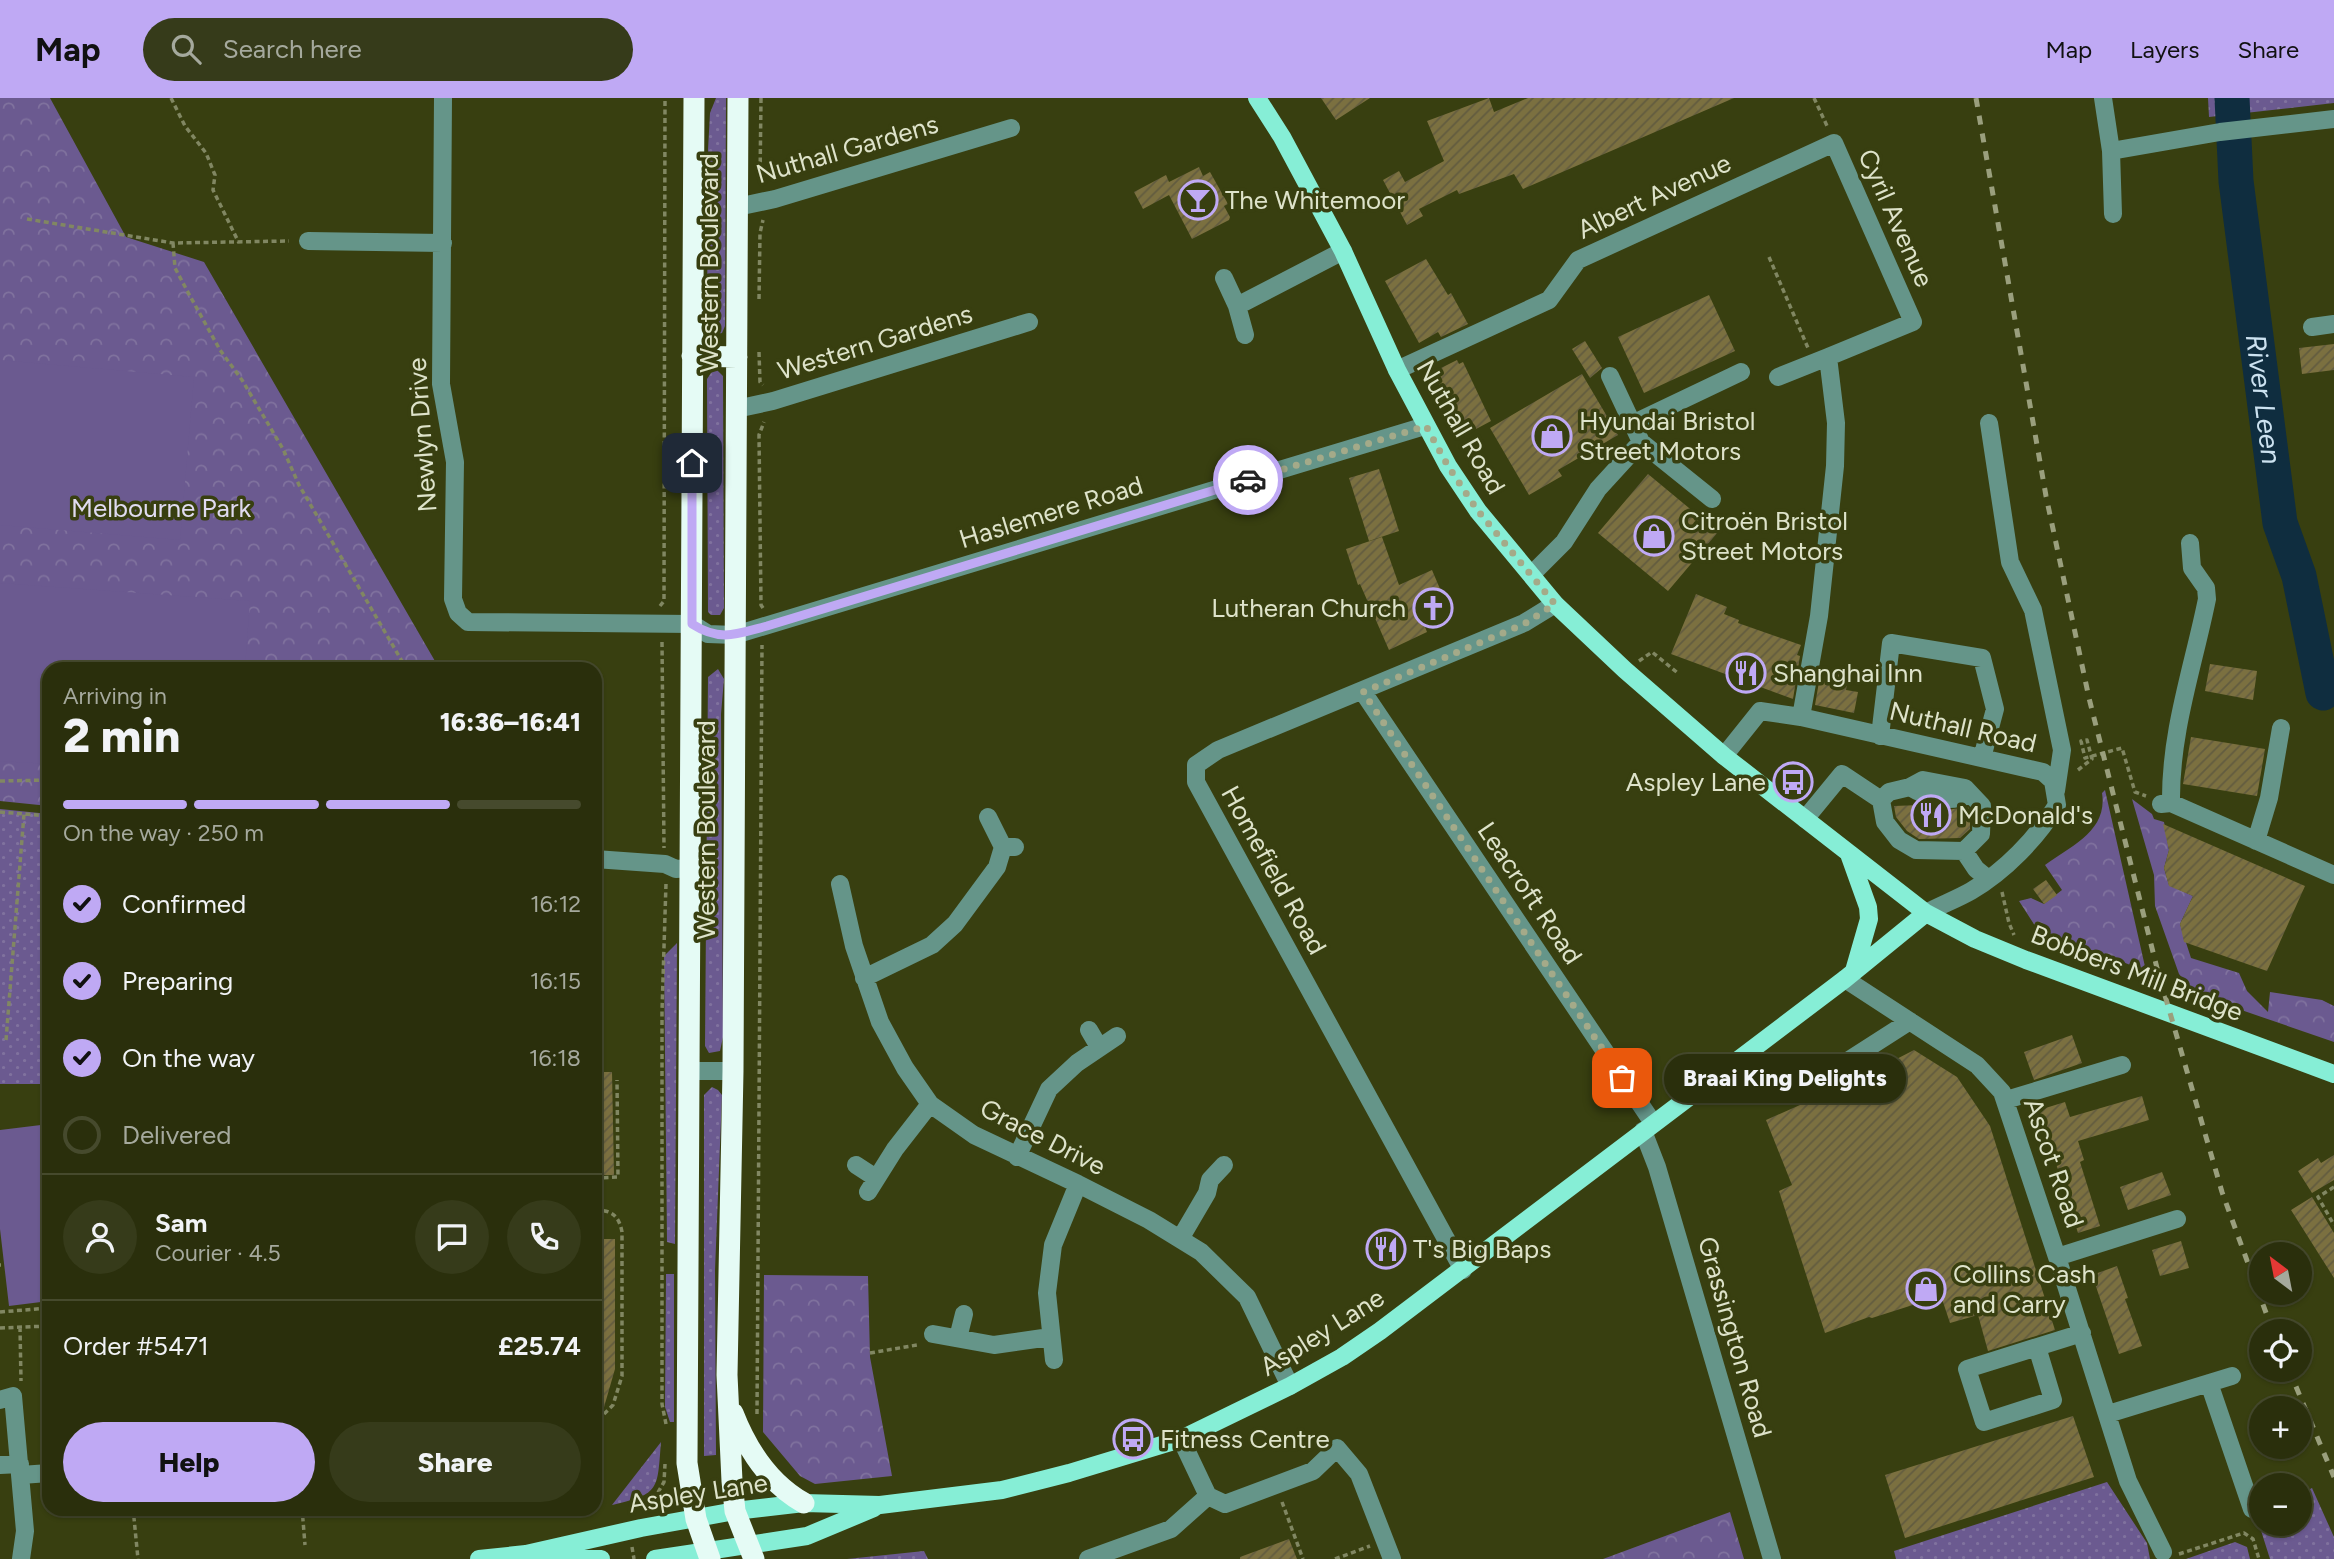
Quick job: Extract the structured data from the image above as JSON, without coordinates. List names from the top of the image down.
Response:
{
  "streets": {
    "highway": ["Western Boulevard"],
    "main road": ["Nuthall Road", "Bobbers Mill Bridge", "Aspley Lane"],
    "street": [
      "Nuthall Gardens",
      "Albert Avenue",
      "Cyril Avenue",
      "Western Gardens",
      "Newlyn Drive",
      "Haslemere Road",
      "Homefield Road",
      "Leacroft Road",
      "Grace Drive",
      "Ascot Road",
      "Grassington Road"
    ]
  },
  "crossings": [
    ["Nuthall Gardens", "Western Boulevard"],
    ["Albert Avenue", "Cyril Avenue"],
    ["Albert Avenue", "Nuthall Road"],
    ["Western Boulevard", "Western Gardens"],
    ["Western Boulevard", "Newlyn Drive"],
    ["Western Boulevard", "Haslemere Road"],
    ["Western Boulevard", "Aspley Lane"],
    ["Nuthall Road", "Haslemere Road"],
    ["Nuthall Road", "Homefield Road"],
    ["Nuthall Road", "Bobbers Mill Bridge"],
    ["Nuthall Road", "Aspley Lane"],
    ["Newlyn Drive", "Haslemere Road"],
    ["Homefield Road", "Leacroft Road"],
    ["Homefield Road", "Aspley Lane"],
    ["Leacroft Road", "Aspley Lane"],
    ["Leacroft Road", "Grassington Road"],
    ["Bobbers Mill Bridge", "Aspley Lane"],
    ["Grace Drive", "Aspley Lane"],
    ["Ascot Road", "Aspley Lane"],
    ["Aspley Lane", "Grassington Road"]
  ],
  "water": ["River Leen"],
  "parks": ["Melbourne Park"],
  "places": {
    "bar": ["The Whitemoor"],
    "shop": ["Hyundai Bristol Street Motors", "Citroën Bristol Street Motors", "Collins Cash and Carry"],
    "church": ["Lutheran Church"],
    "restaurant": ["Shanghai Inn", "McDonald's", "T's Big Baps"],
    "bus stop": ["Aspley Lane", "Fitness Centre"],
    "other": ["Braai King Delights"]
  },
  "north": "top left",
  "page": {
    "header": "Map",
    "search": "Search here",
    "nav": ["Map", "Layers", "Share"],
    "heading": ["2 min", "Arriving in", "16:36–16:41"],
    "panel": [
      "Sam",
      "Courier · 4.5",
      "Order #5471",
      "£25.74"
    ],
    "bar": "On the way · 250 m",
    "list": [
      ["Confirmed", "16:12"],
      ["Preparing", "16:15"],
      ["On the way", "16:18"],
      "Delivered"
    ],
    "bubble": "Braai King Delights",
    "map_buttons": ["+", "−"],
    "buttons": ["Help", "Share"]
  }
}
